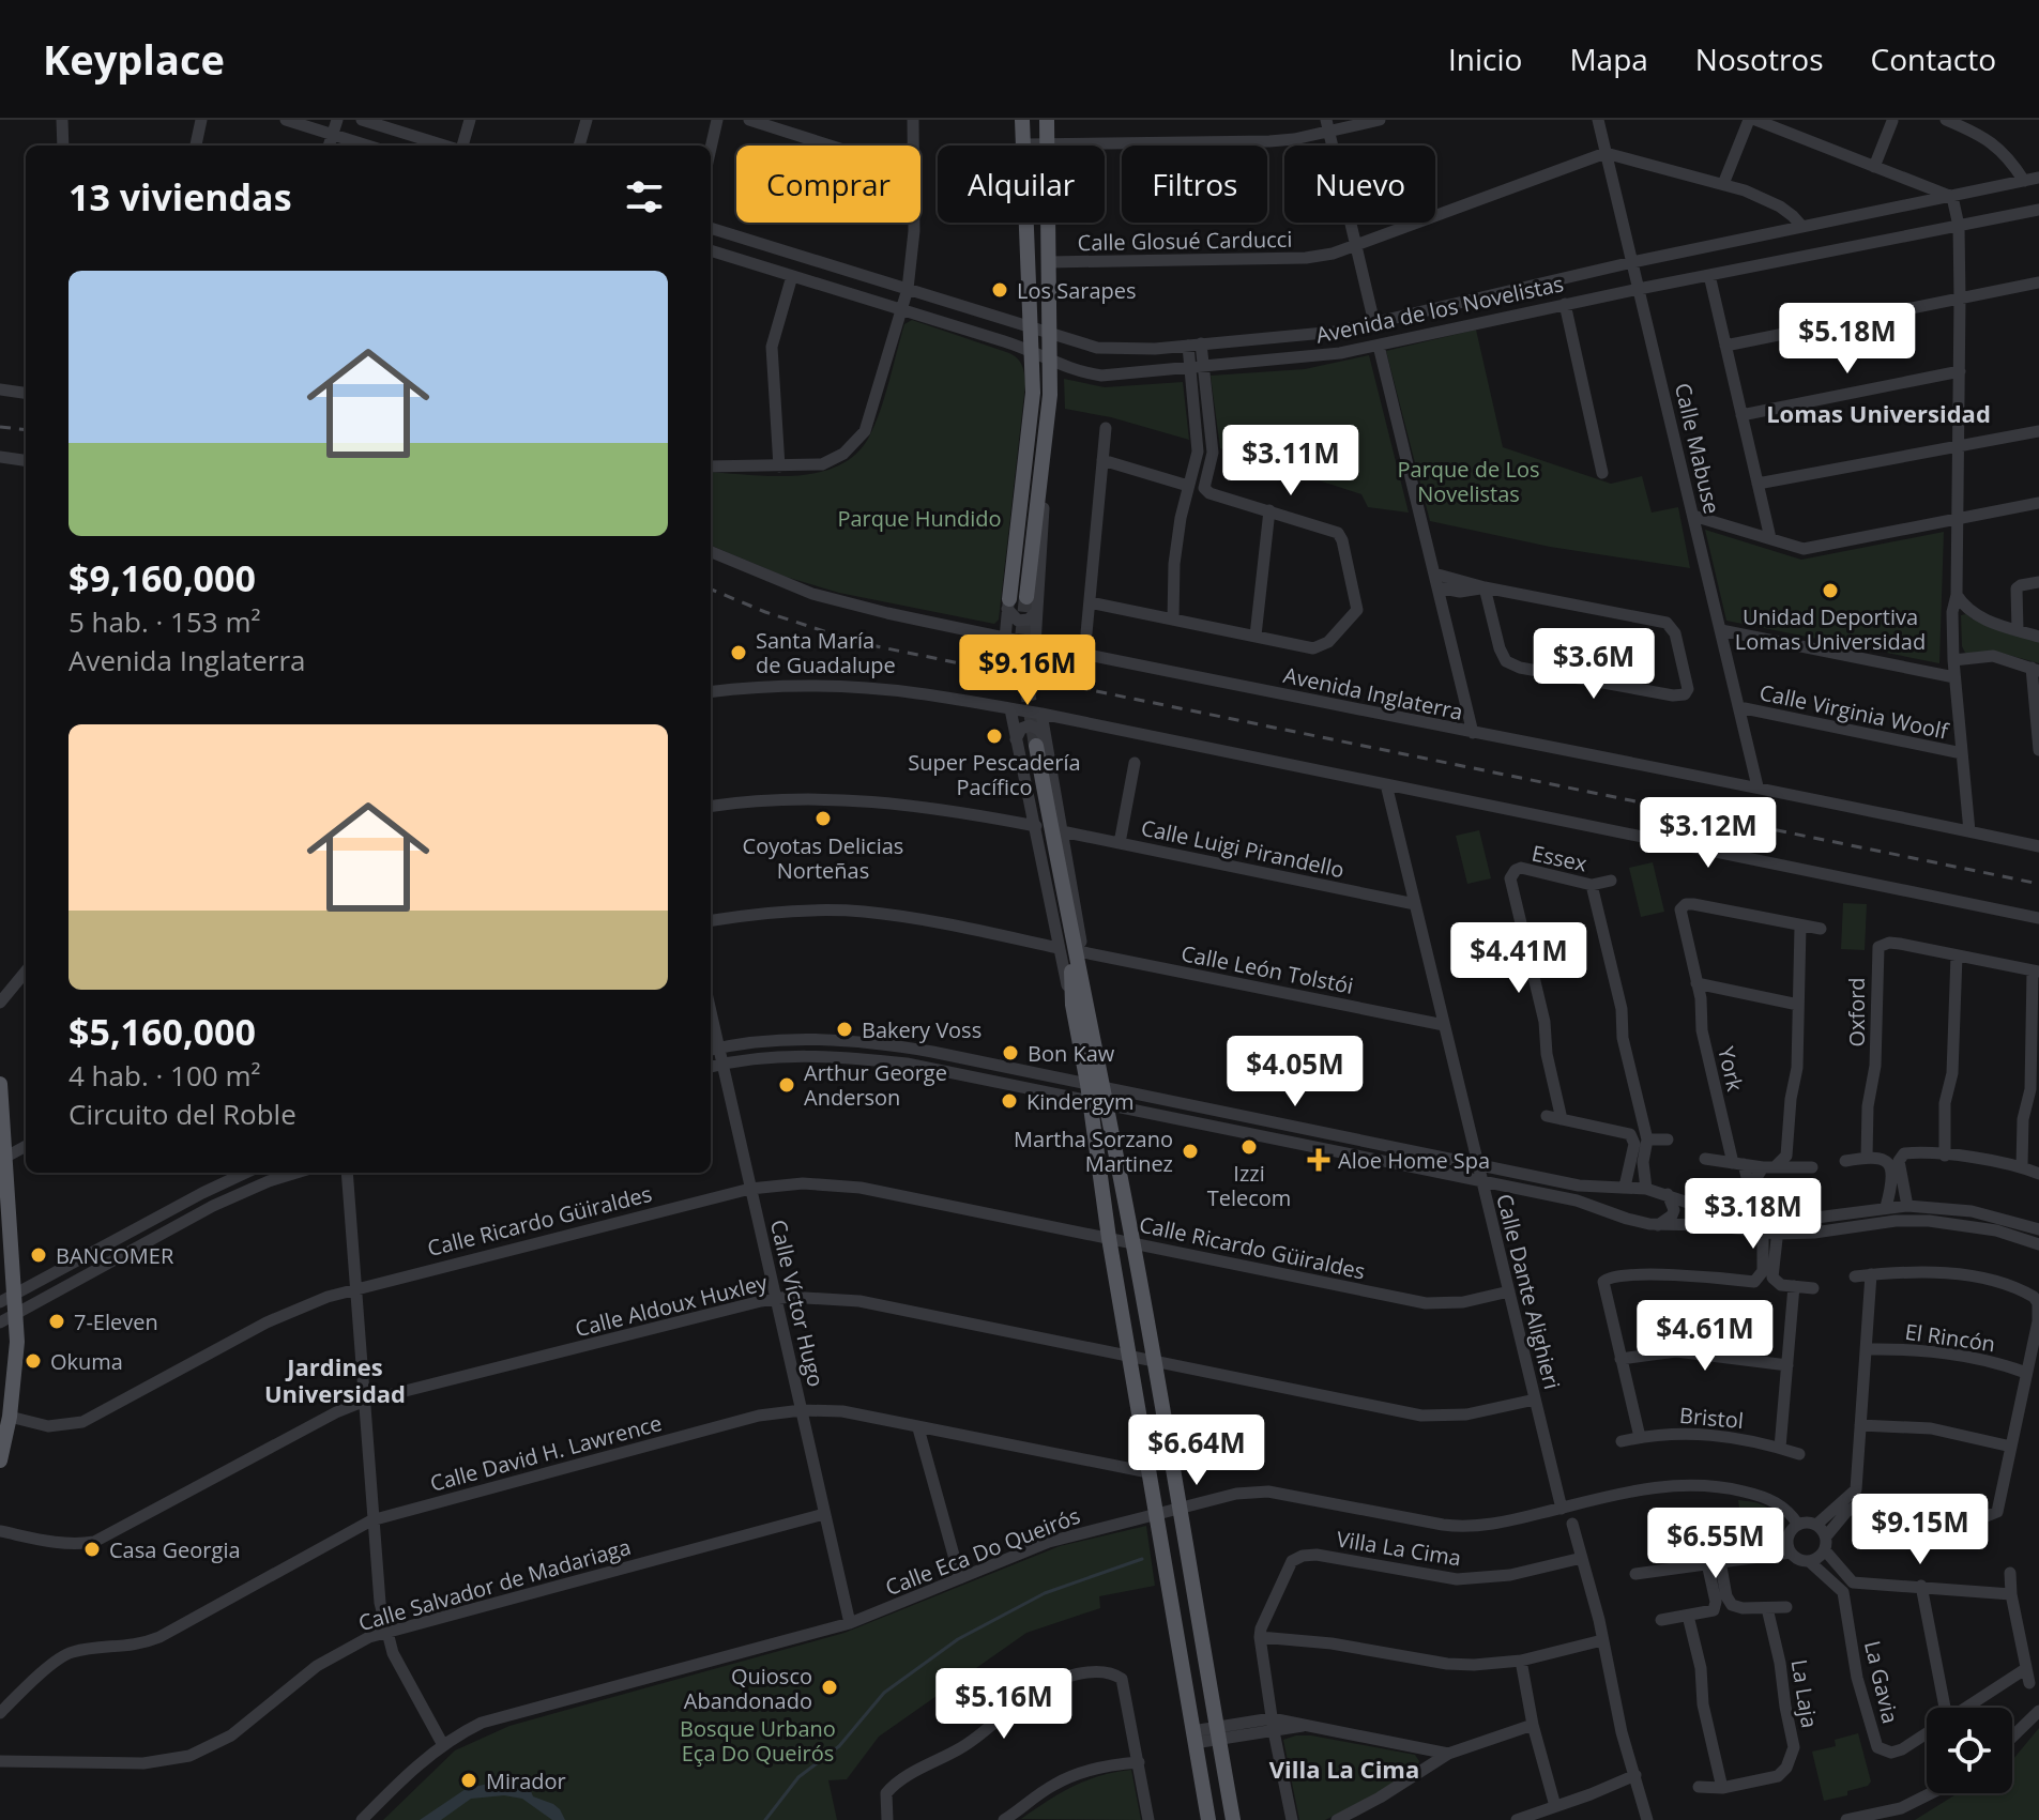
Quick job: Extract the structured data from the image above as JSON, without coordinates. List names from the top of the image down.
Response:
{
  "streets": {
    "street": [
      "Calle Glosué Carducci",
      "Avenida de los Novelistas",
      "Calle Mabuse",
      "Avenida Inglaterra",
      "Calle Virginia Woolf",
      "Calle Luigi Pirandello",
      "Essex",
      "Calle León Tolstói",
      "Oxford",
      "York",
      "Calle Ricardo Güiraldes",
      "Calle Dante Alighieri",
      "Calle Víctor Hugo",
      "Calle Aldoux Huxley",
      "El Rincón",
      "Bristol",
      "Calle David H. Lawrence",
      "Villa La Cima",
      "Calle Eca Do Queirós",
      "Calle Salvador de Madariaga",
      "La Gavia",
      "La Laja"
    ]
  },
  "crossings": [
    ["Calle Glosué Carducci", "Calle Mabuse"],
    ["Avenida de los Novelistas", "Calle Mabuse"],
    ["Calle Mabuse", "Avenida Inglaterra"],
    ["Calle Mabuse", "Calle Virginia Woolf"],
    ["Calle Luigi Pirandello", "Calle Dante Alighieri"],
    ["Calle León Tolstói", "Calle Dante Alighieri"],
    ["Calle Ricardo Güiraldes", "Calle Dante Alighieri"],
    ["Calle Ricardo Güiraldes", "Calle Víctor Hugo"],
    ["Calle Dante Alighieri", "Calle Aldoux Huxley"],
    ["Calle Dante Alighieri", "Calle Eca Do Queirós"],
    ["Calle Víctor Hugo", "Calle Aldoux Huxley"],
    ["Calle Víctor Hugo", "Calle David H. Lawrence"],
    ["Calle Víctor Hugo", "Calle Eca Do Queirós"],
    ["Calle Víctor Hugo", "Calle Salvador de Madariaga"],
    ["Calle Eca Do Queirós", "La Gavia"]
  ],
  "districts": ["Lomas Universidad", "Jardines Universidad", "Villa La Cima"],
  "parks": ["Parque de Los Novelistas", "Parque Hundido", "Bosque Urbano Eça Do Queirós"],
  "places": {
    "other": [
      "Los Sarapes",
      "Unidad Deportiva Lomas Universidad",
      "Santa María de Guadalupe",
      "Super Pescadería Pacífico",
      "Coyotas Delicias Norteñas",
      "Bakery Voss",
      "Bon Kaw",
      "Arthur George Anderson",
      "Kindergym",
      "Izzi Telecom",
      "Martha Sorzano Martinez",
      "BANCOMER",
      "7-Eleven",
      "Okuma",
      "Casa Georgia",
      "Quiosco Abandonado",
      "Mirador"
    ],
    "health": ["Aloe Home Spa"]
  },
  "page": {
    "header": "Keyplace",
    "nav": [
      "Inicio",
      "Mapa",
      "Nosotros",
      "Contacto"
    ],
    "chip": [
      "Comprar",
      "Alquilar",
      "Filtros",
      "Nuevo"
    ],
    "heading": "13 viviendas",
    "list": [
      {
        "name": "$9,160,000",
        "note": "5 hab. · 153 m² · Avenida Inglaterra"
      },
      {
        "name": "$5,160,000",
        "note": "4 hab. · 100 m² · Circuito del Roble"
      }
    ],
    "price": [
      "$5.18M",
      "$3.11M",
      "$3.6M",
      "$9.16M",
      "$3.12M",
      "$4.41M",
      "$4.05M",
      "$3.18M",
      "$4.61M",
      "$6.64M",
      "$9.15M",
      "$6.55M",
      "$5.16M"
    ]
  }
}
